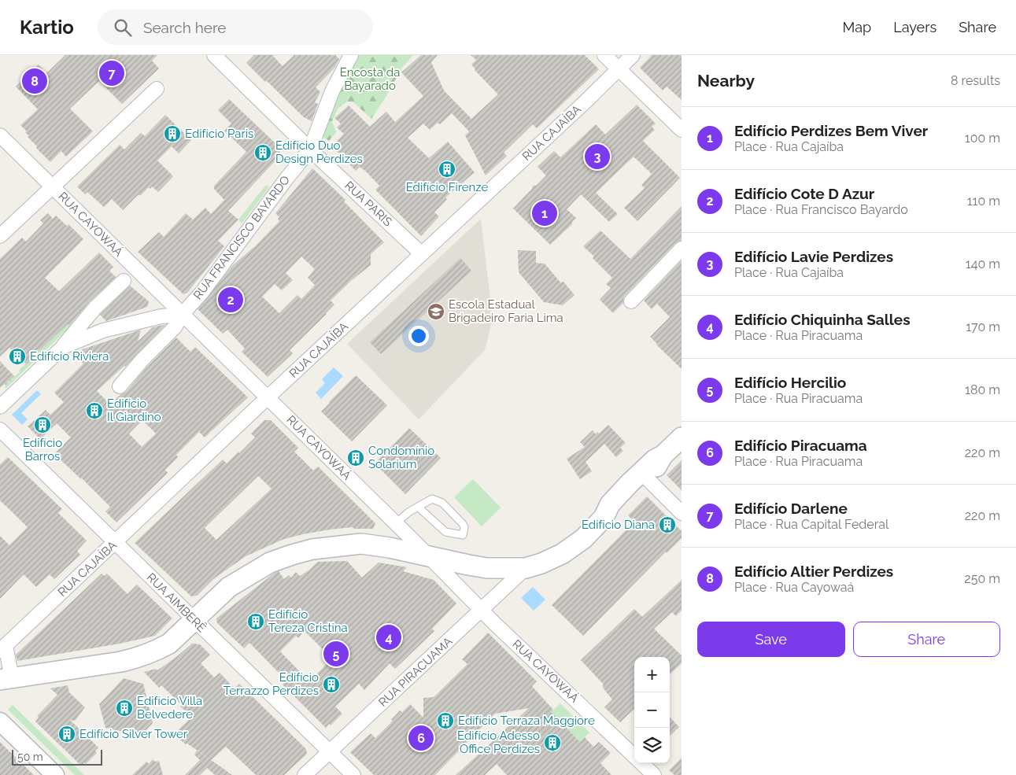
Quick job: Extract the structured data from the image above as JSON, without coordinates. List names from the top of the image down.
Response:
{
  "streets": {
    "street": [
      "RUA CAJAÍBA",
      "RUA PARIS",
      "RUA CAYOWAÁ",
      "RUA FRANCISCO BAYARDO",
      "RUA AIMBERÊ",
      "RUA PIRACUAMA"
    ]
  },
  "crossings": [
    ["RUA CAJAÍBA", "RUA PARIS"],
    ["RUA CAJAÍBA", "RUA CAYOWAÁ"],
    ["RUA CAJAÍBA", "RUA AIMBERÊ"],
    ["RUA PARIS", "RUA FRANCISCO BAYARDO"],
    ["RUA CAYOWAÁ", "RUA FRANCISCO BAYARDO"],
    ["RUA CAYOWAÁ", "RUA PIRACUAMA"],
    ["RUA AIMBERÊ", "RUA PIRACUAMA"]
  ],
  "parks": ["Encosta da Bayarado"],
  "places": {
    "building": [
      "Edifício Paris",
      "Edifício Duo Design Perdizes",
      "Edifício Firenze",
      "Edifício Riviera",
      "Edifício Il Giardino",
      "Edifício Barros",
      "Condomínio Solarium",
      "Edifício Diana",
      "Edifício Tereza Cristina",
      "Edifício Terrazzo Perdizes",
      "Edifício Villa Belvedere",
      "Edifício Terraza Maggiore",
      "Edifício Silver Tower",
      "Edifício Adesso Office Perdizes"
    ],
    "school or university": ["Escola Estadual Brigadeiro Faria Lima"]
  },
  "scale_bar": "50 m",
  "page": {
    "header": "Kartio",
    "search": "Search here",
    "nav": ["Map", "Layers", "Share"],
    "heading": ["Nearby", "8 results"],
    "pins": [
      "7",
      "8",
      "3",
      "1",
      "2",
      "4",
      "5",
      "6"
    ],
    "list": [
      {
        "mark": "1",
        "name": "Edifício Perdizes Bem Viver",
        "note": "Place · Rua Cajaíba",
        "value": "100 m"
      },
      {
        "mark": "2",
        "name": "Edifício Cote D Azur",
        "note": "Place · Rua Francisco Bayardo",
        "value": "110 m"
      },
      {
        "mark": "3",
        "name": "Edifício Lavie Perdizes",
        "note": "Place · Rua Cajaíba",
        "value": "140 m"
      },
      {
        "mark": "4",
        "name": "Edifício Chiquinha Salles",
        "note": "Place · Rua Piracuama",
        "value": "170 m"
      },
      {
        "mark": "5",
        "name": "Edifício Hercilio",
        "note": "Place · Rua Piracuama",
        "value": "180 m"
      },
      {
        "mark": "6",
        "name": "Edifício Piracuama",
        "note": "Place · Rua Piracuama",
        "value": "220 m"
      },
      {
        "mark": "7",
        "name": "Edifício Darlene",
        "note": "Place · Rua Capital Federal",
        "value": "220 m"
      },
      {
        "mark": "8",
        "name": "Edifício Altier Perdizes",
        "note": "Place · Rua Cayowaá",
        "value": "250 m"
      }
    ],
    "buttons": ["Save", "Share"],
    "map_buttons": ["+", "−"],
    "scale": "50 m"
  }
}
